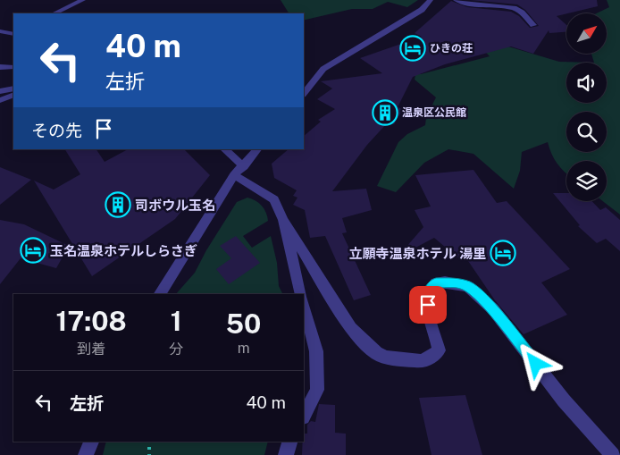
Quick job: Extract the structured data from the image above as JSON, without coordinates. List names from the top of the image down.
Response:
{
  "places": {
    "hotel": ["ひきの荘", "玉名温泉ホテルしらさぎ", "立願寺温泉ホテル 湯里"],
    "building": ["温泉区公民館", "司ボウル玉名"]
  },
  "north": "top right",
  "page": {
    "turn": ["40 m", "左折"],
    "then": "その先",
    "eta": [
      "17:08",
      "到着",
      "1",
      "分",
      "50",
      "m"
    ],
    "list": [
      {
        "name": "左折",
        "value": "40 m"
      }
    ]
  }
}
